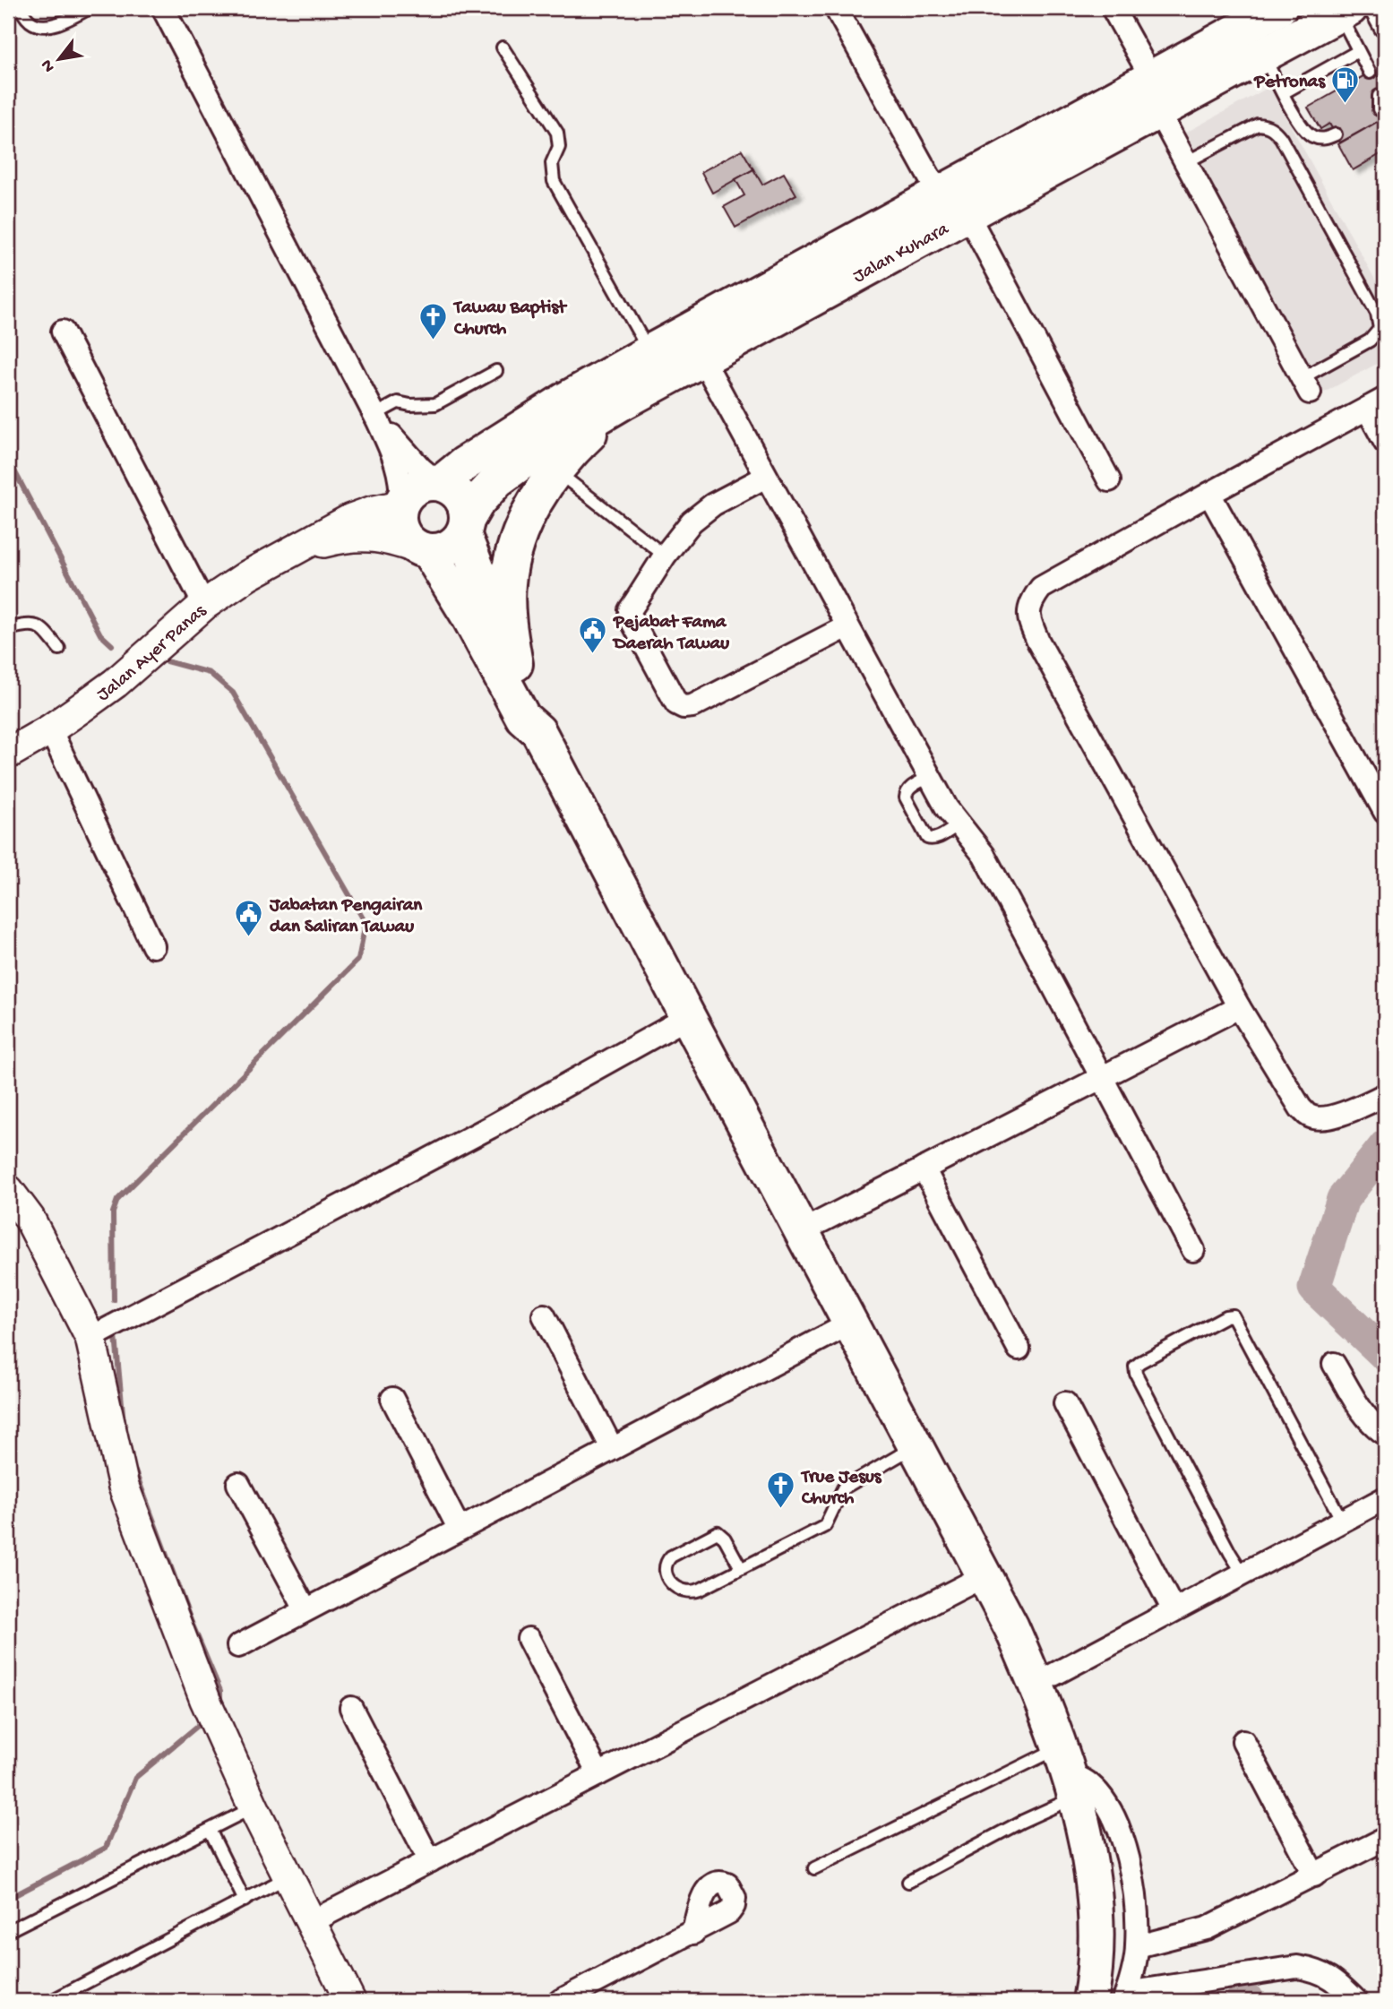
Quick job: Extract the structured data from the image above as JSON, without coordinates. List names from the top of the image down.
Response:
{
  "streets": {
    "main road": ["Jalan Kuhara"],
    "street": ["Jalan Ayer Panas"]
  },
  "crossings": [
    ["Jalan Kuhara", "Jalan Ayer Panas"]
  ],
  "places": {
    "fuel station": ["Petronas"],
    "church": ["Tawau Baptist Church", "True Jesus Church"],
    "public building": ["Pejabat Fama Daerah Tawau", "Jabatan Pengairan dan Saliran Tawau"]
  },
  "north": "bottom left"
}
